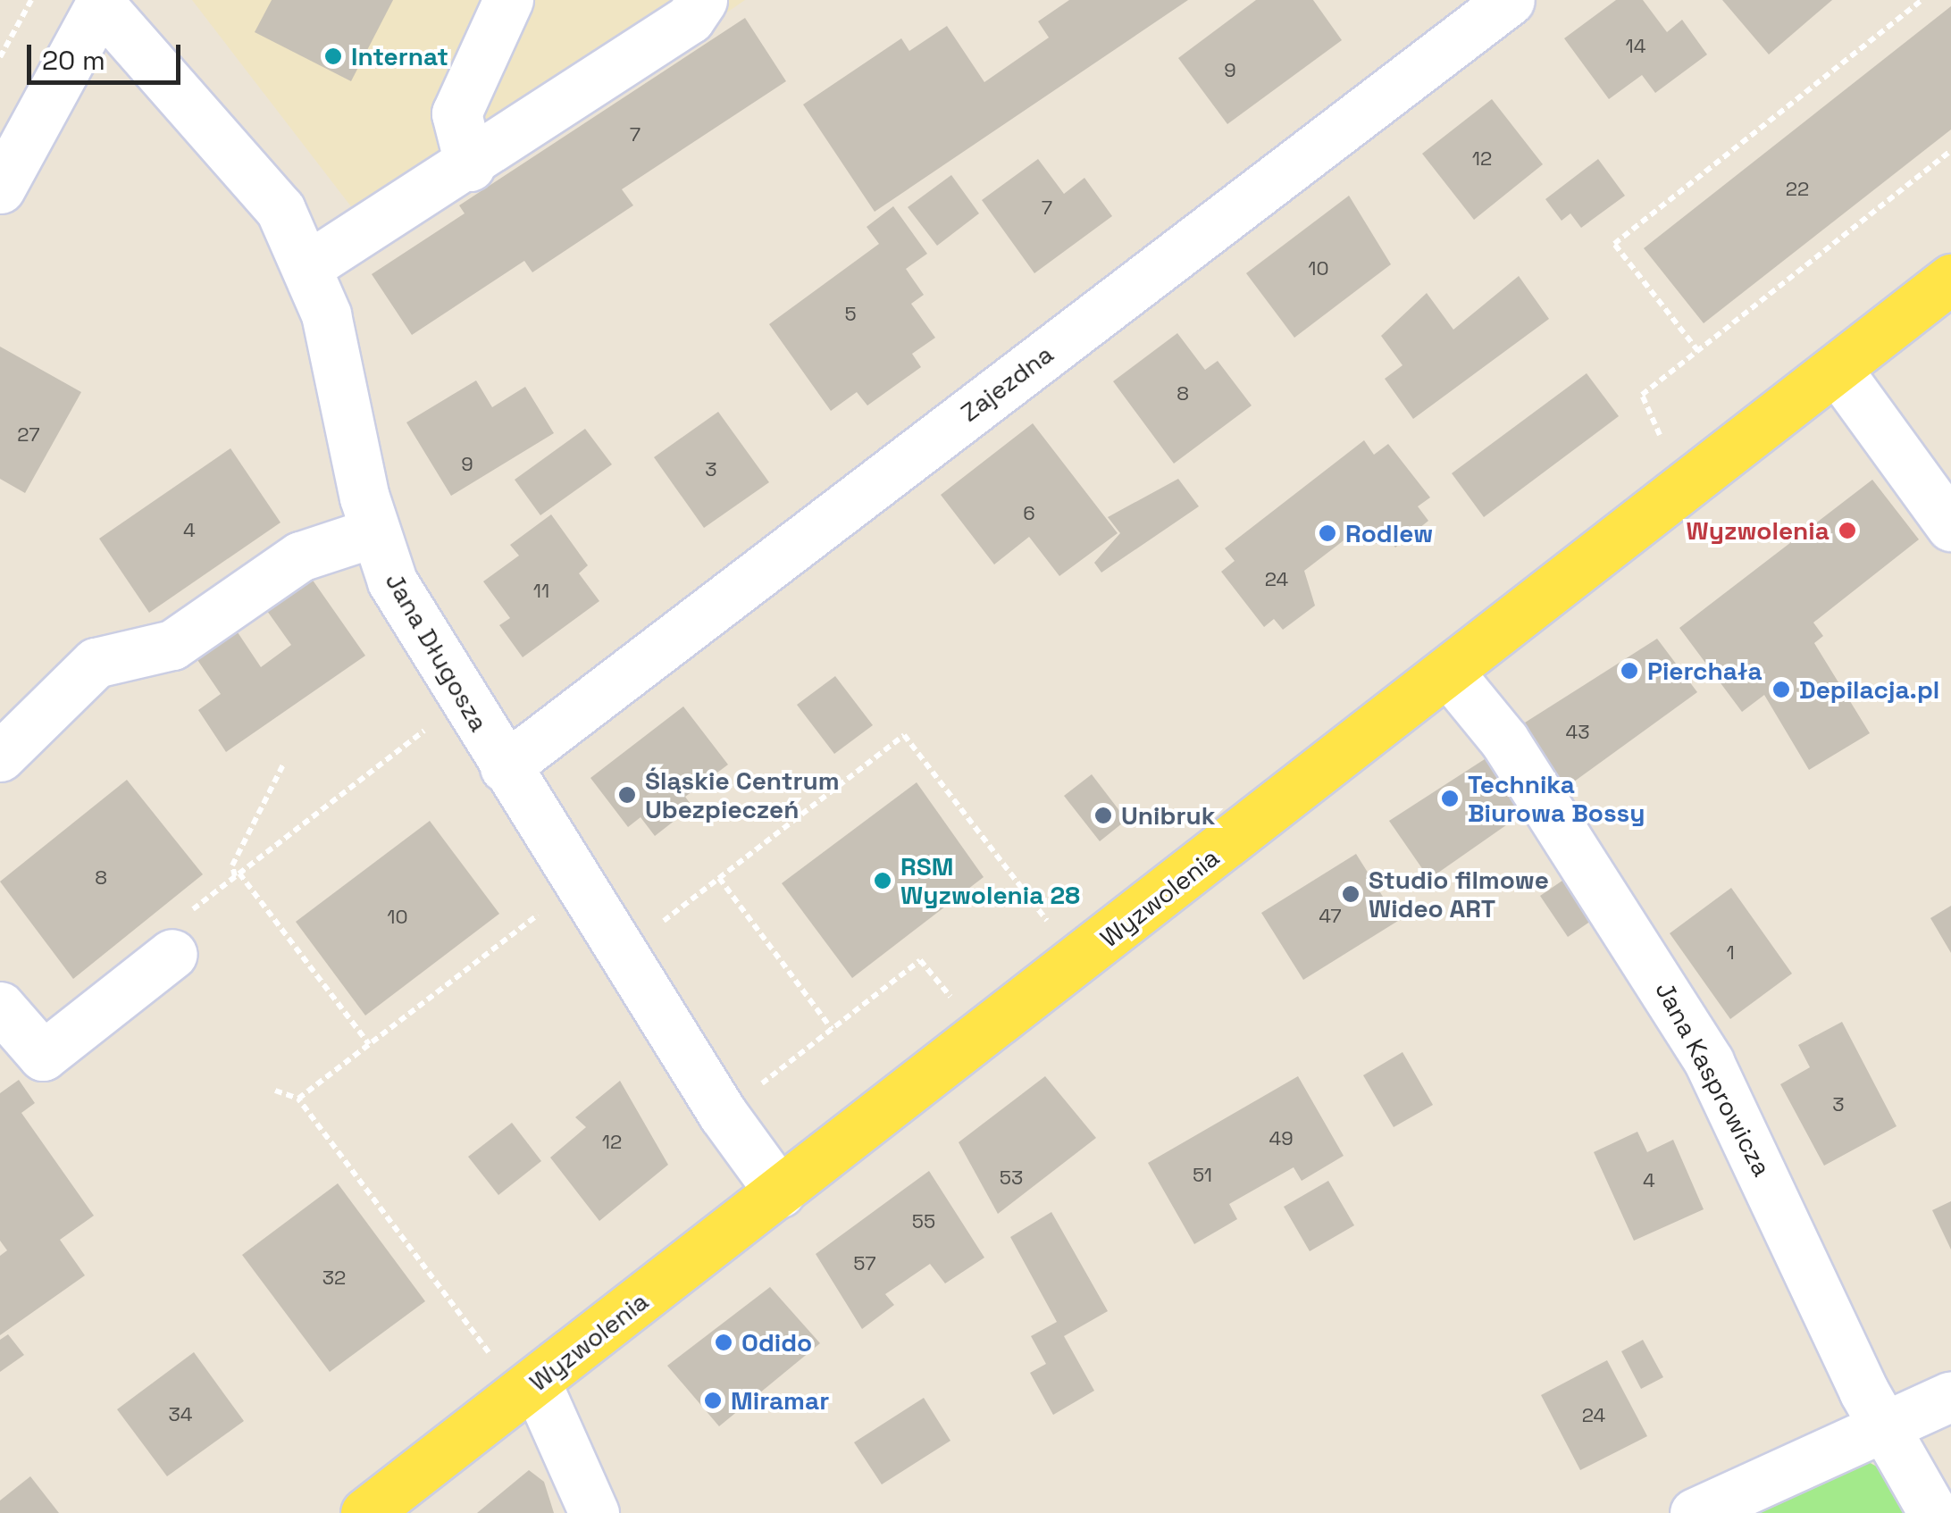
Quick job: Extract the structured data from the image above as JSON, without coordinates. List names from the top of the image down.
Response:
{
  "streets": {
    "main road": ["Wyzwolenia"],
    "street": ["Zajezdna", "Jana Długosza", "Jana Kasprowicza"]
  },
  "crossings": [
    ["Zajezdna", "Jana Długosza"],
    ["Jana Długosza", "Wyzwolenia"],
    ["Wyzwolenia", "Jana Kasprowicza"]
  ],
  "places": [
    "Internat",
    "Wyzwolenia",
    "Rodlew",
    "Pierchała",
    "Depilacja.pl",
    "Śląskie Centrum Ubezpieczeń",
    "Technika Biurowa Bossy",
    "Unibruk",
    "RSM Wyzwolenia 28",
    "Studio filmowe Wideo ART",
    "Odido",
    "Miramar"
  ],
  "house_numbers": [
    "14",
    "9",
    "7",
    "12",
    "22",
    "7",
    "10",
    "5",
    "8",
    "27",
    "9",
    "3",
    "6",
    "4",
    "24",
    "11",
    "43",
    "8",
    "47",
    "10",
    "1",
    "3",
    "49",
    "12",
    "51",
    "53",
    "4",
    "55",
    "57",
    "32",
    "34",
    "24"
  ],
  "scale_bar": "20 m"
}
